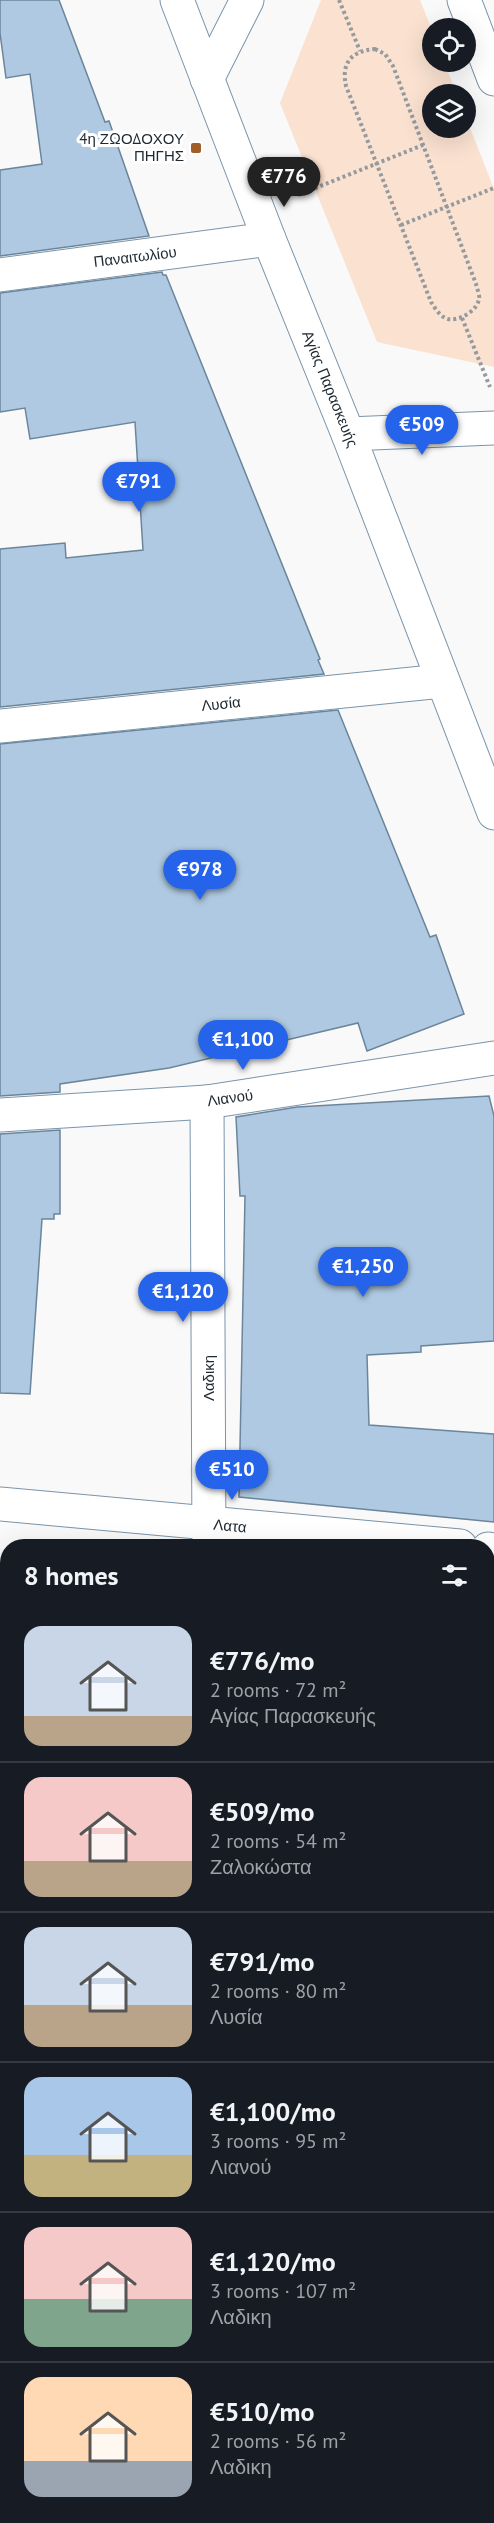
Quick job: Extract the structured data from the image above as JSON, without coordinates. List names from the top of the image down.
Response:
{
  "streets": {
    "street": [
      "Παναιτωλίου",
      "Αγίας Παρασκευής",
      "Λυσία",
      "Λιανού",
      "Λαδικη",
      "Λατα"
    ]
  },
  "crossings": [
    ["Παναιτωλίου", "Αγίας Παρασκευής"],
    ["Αγίας Παρασκευής", "Λυσία"],
    ["Λιανού", "Λαδικη"],
    ["Λαδικη", "Λατα"]
  ],
  "places": {
    "transit": ["4η ΖΩΟΔΟΧΟΥ ΠΗΓΗΣ"]
  },
  "page": {
    "price": [
      "€776",
      "€509",
      "€791",
      "€978",
      "€1,100",
      "€1,250",
      "€1,120",
      "€510"
    ],
    "heading": "8 homes",
    "list": [
      {
        "name": "€776/mo",
        "note": "2 rooms · 72 m² · Αγίας Παρασκευής"
      },
      {
        "name": "€509/mo",
        "note": "2 rooms · 54 m² · Ζαλοκώστα"
      },
      {
        "name": "€791/mo",
        "note": "2 rooms · 80 m² · Λυσία"
      },
      {
        "name": "€1,100/mo",
        "note": "3 rooms · 95 m² · Λιανού"
      },
      {
        "name": "€1,120/mo",
        "note": "3 rooms · 107 m² · Λαδικη"
      },
      {
        "name": "€510/mo",
        "note": "2 rooms · 56 m² · Λαδικη"
      }
    ]
  }
}
